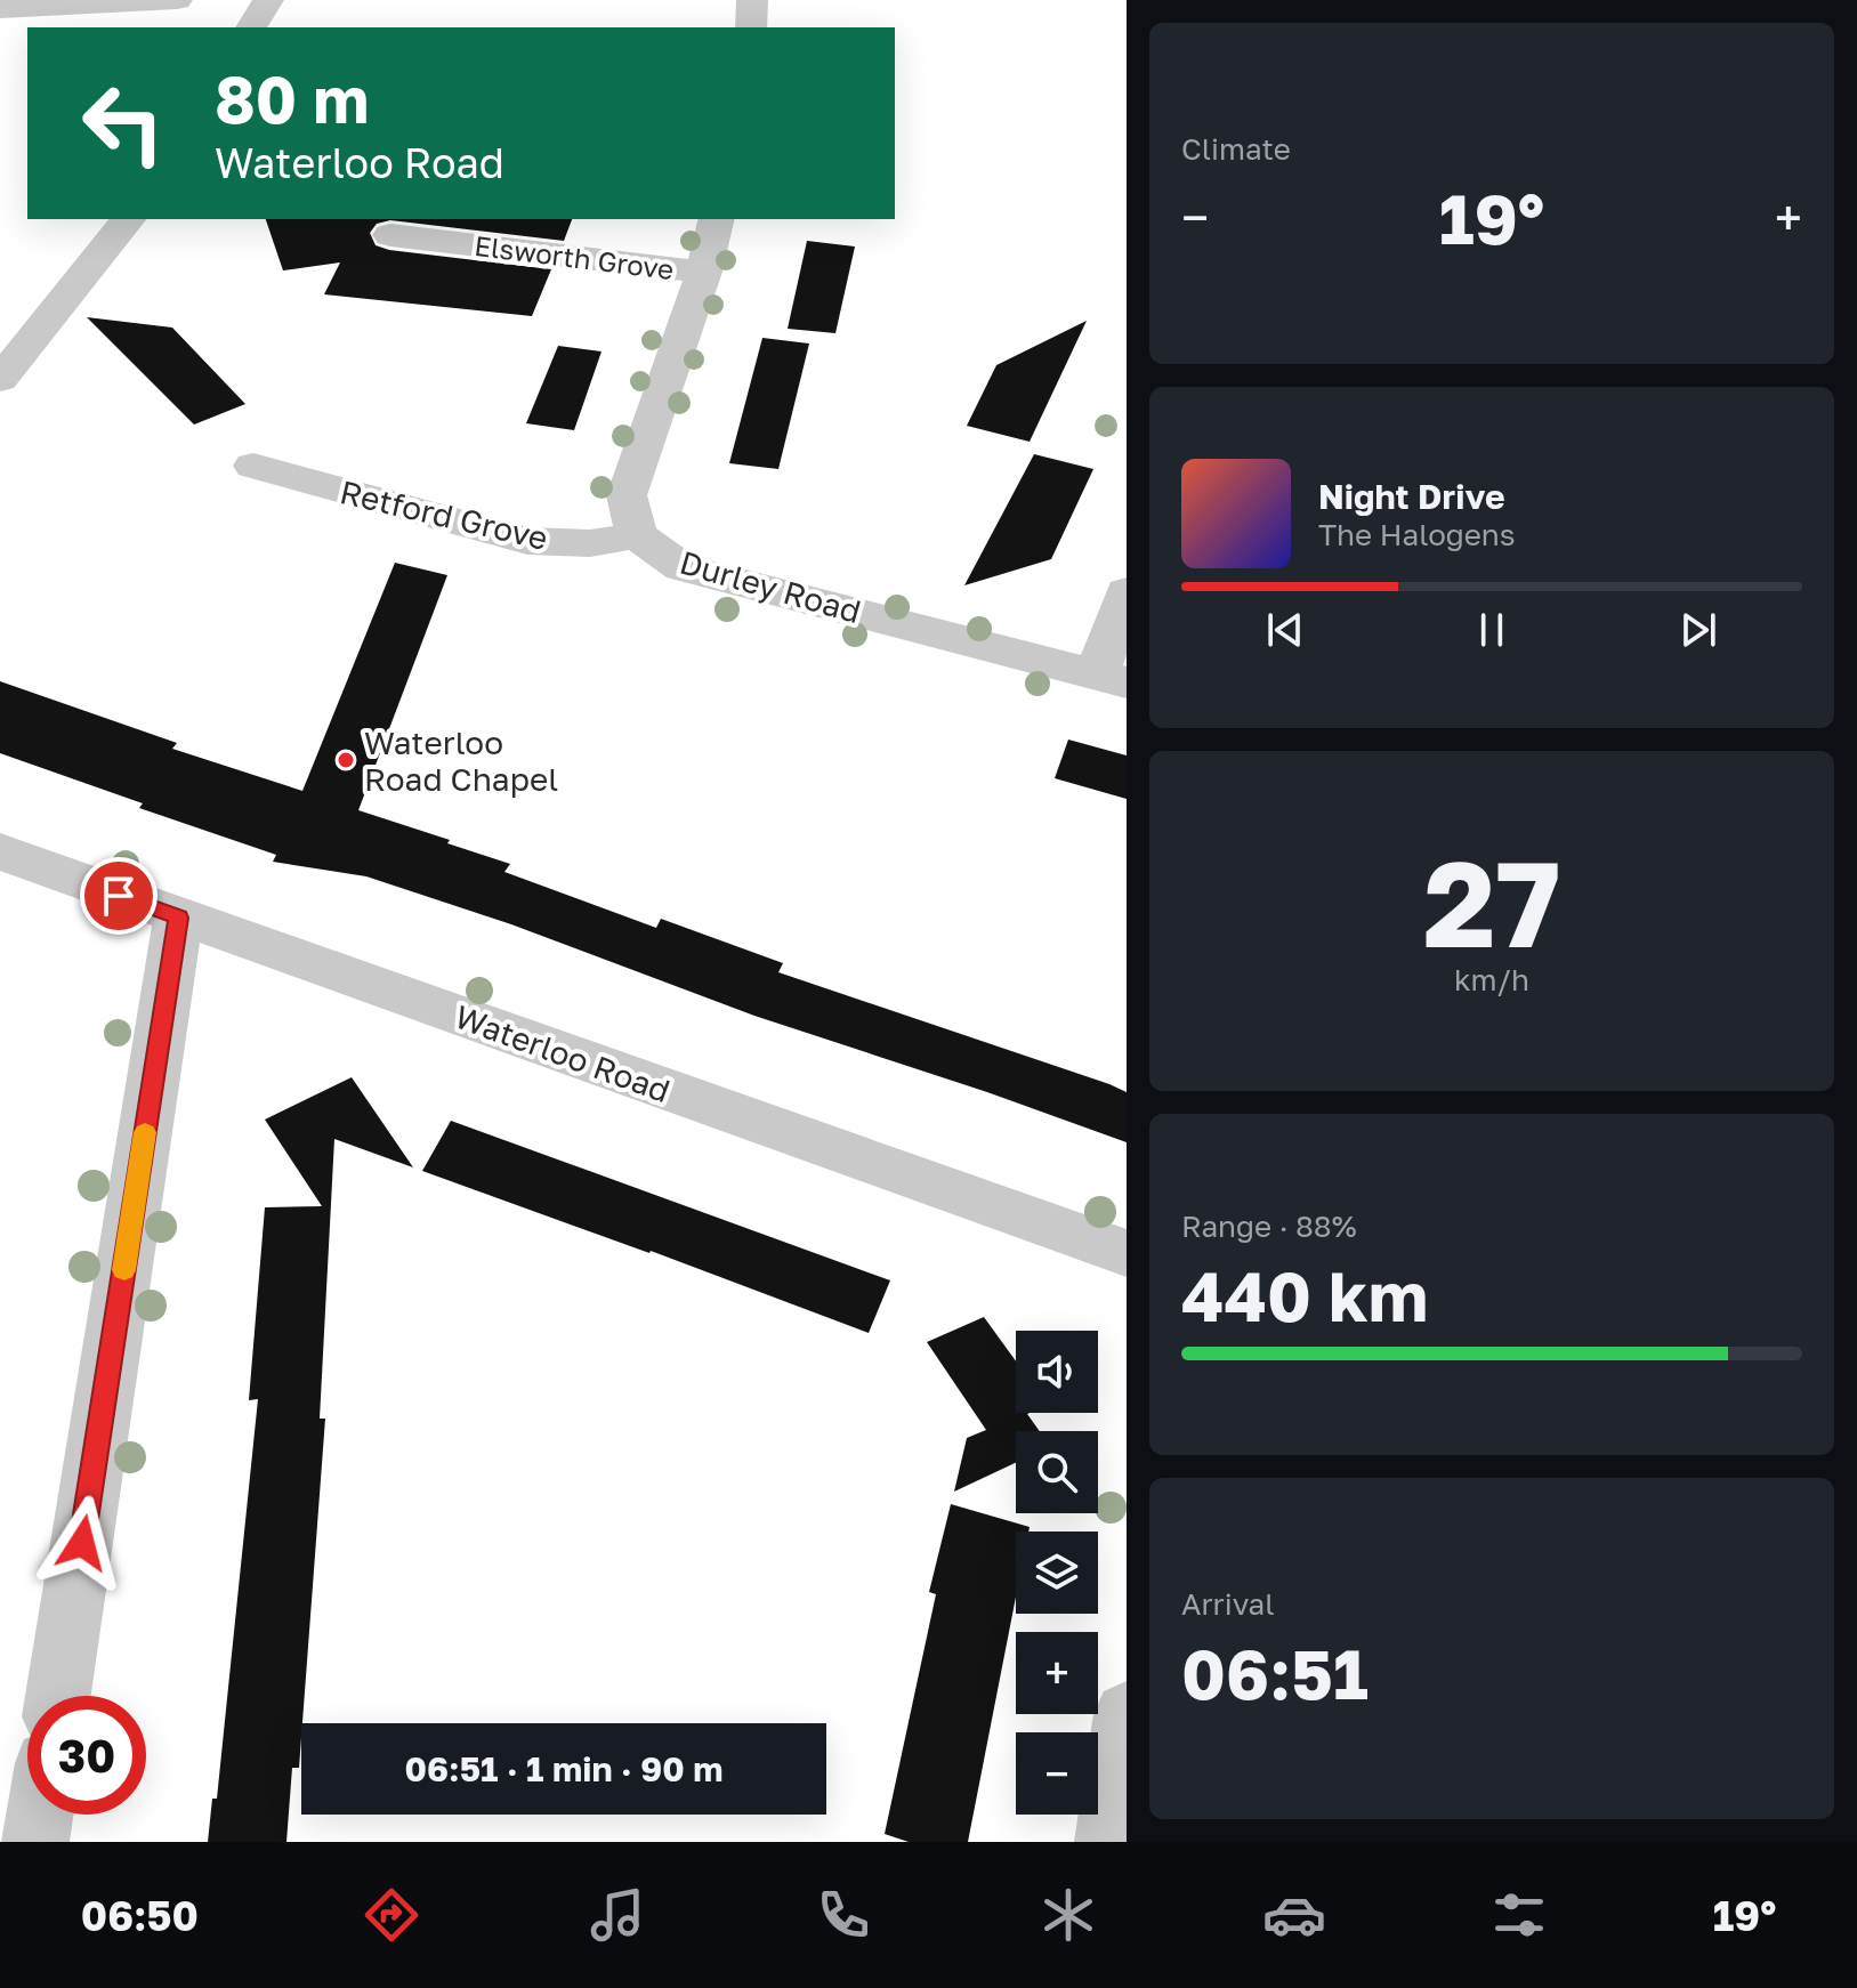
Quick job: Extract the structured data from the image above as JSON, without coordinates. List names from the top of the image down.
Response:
{
  "streets": {
    "street": [
      "Elsworth Grove",
      "Retford Grove",
      "Durley Road",
      "Waterloo Road"
    ]
  },
  "crossings": [
    ["Retford Grove", "Durley Road"]
  ],
  "places": ["Waterloo Road Chapel"],
  "page": {
    "tile": [
      "Climate",
      ["27", "km/h"],
      ["Range · 88%", "440 km"],
      ["Arrival", "06:51"]
    ],
    "turn": ["80 m", "Waterloo Road"],
    "heat": ["−", "19°", "+"],
    "song": ["Night Drive", "The Halogens"],
    "map_buttons": ["+", "−"],
    "limit": "30",
    "trip": "06:51 · 1 min · 90 m",
    "tabs": ["06:50", "19°"]
  }
}
